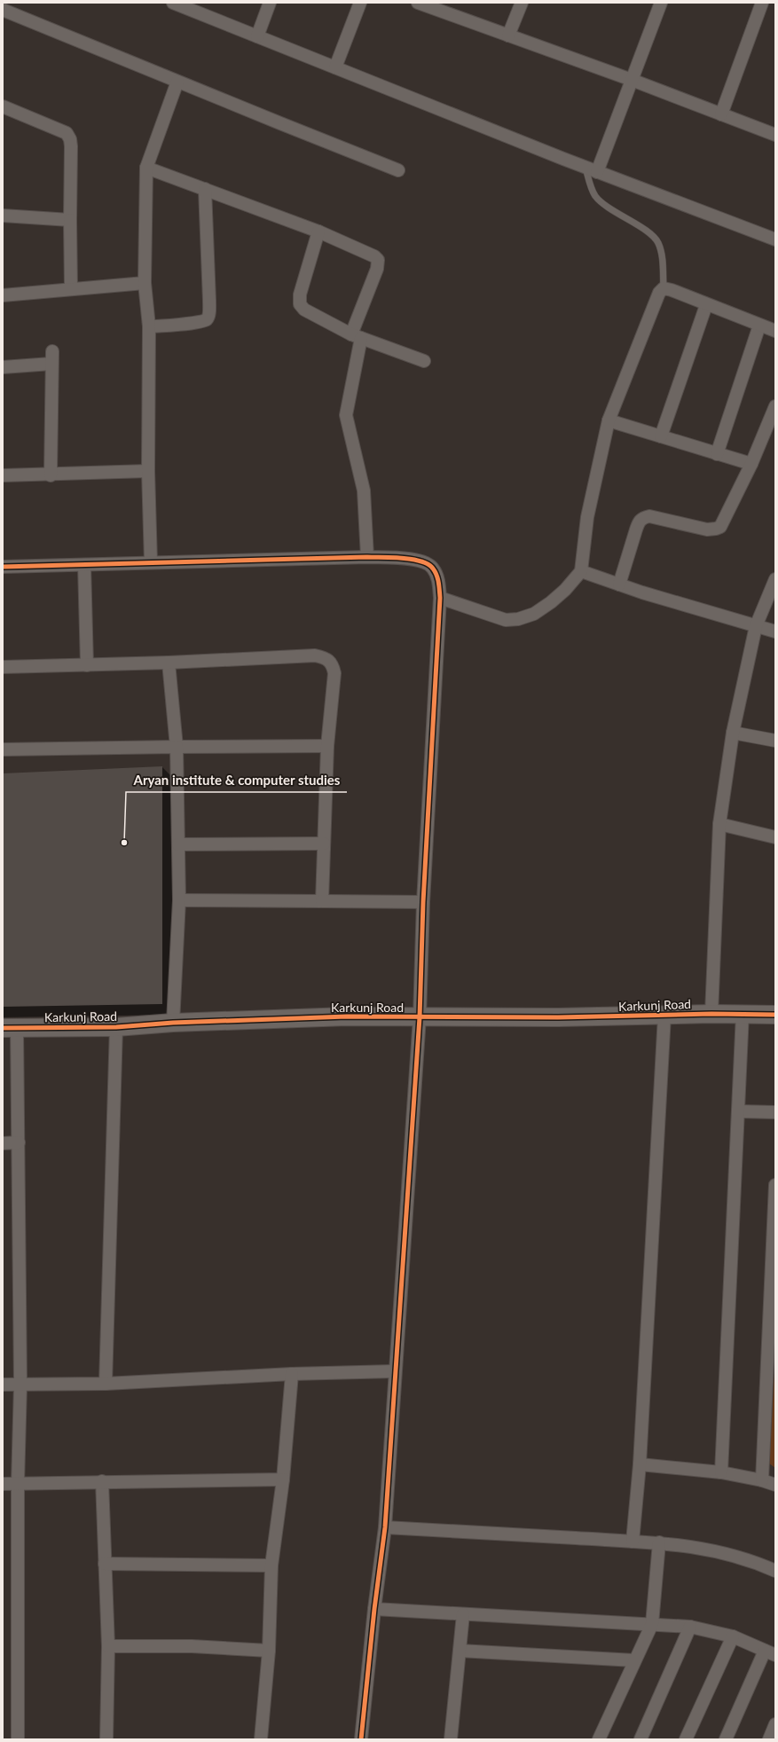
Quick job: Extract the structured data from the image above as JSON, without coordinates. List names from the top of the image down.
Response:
{
  "streets": {
    "street": ["Karkunj Road"]
  },
  "places": ["Aryan institute & computer studies"]
}
